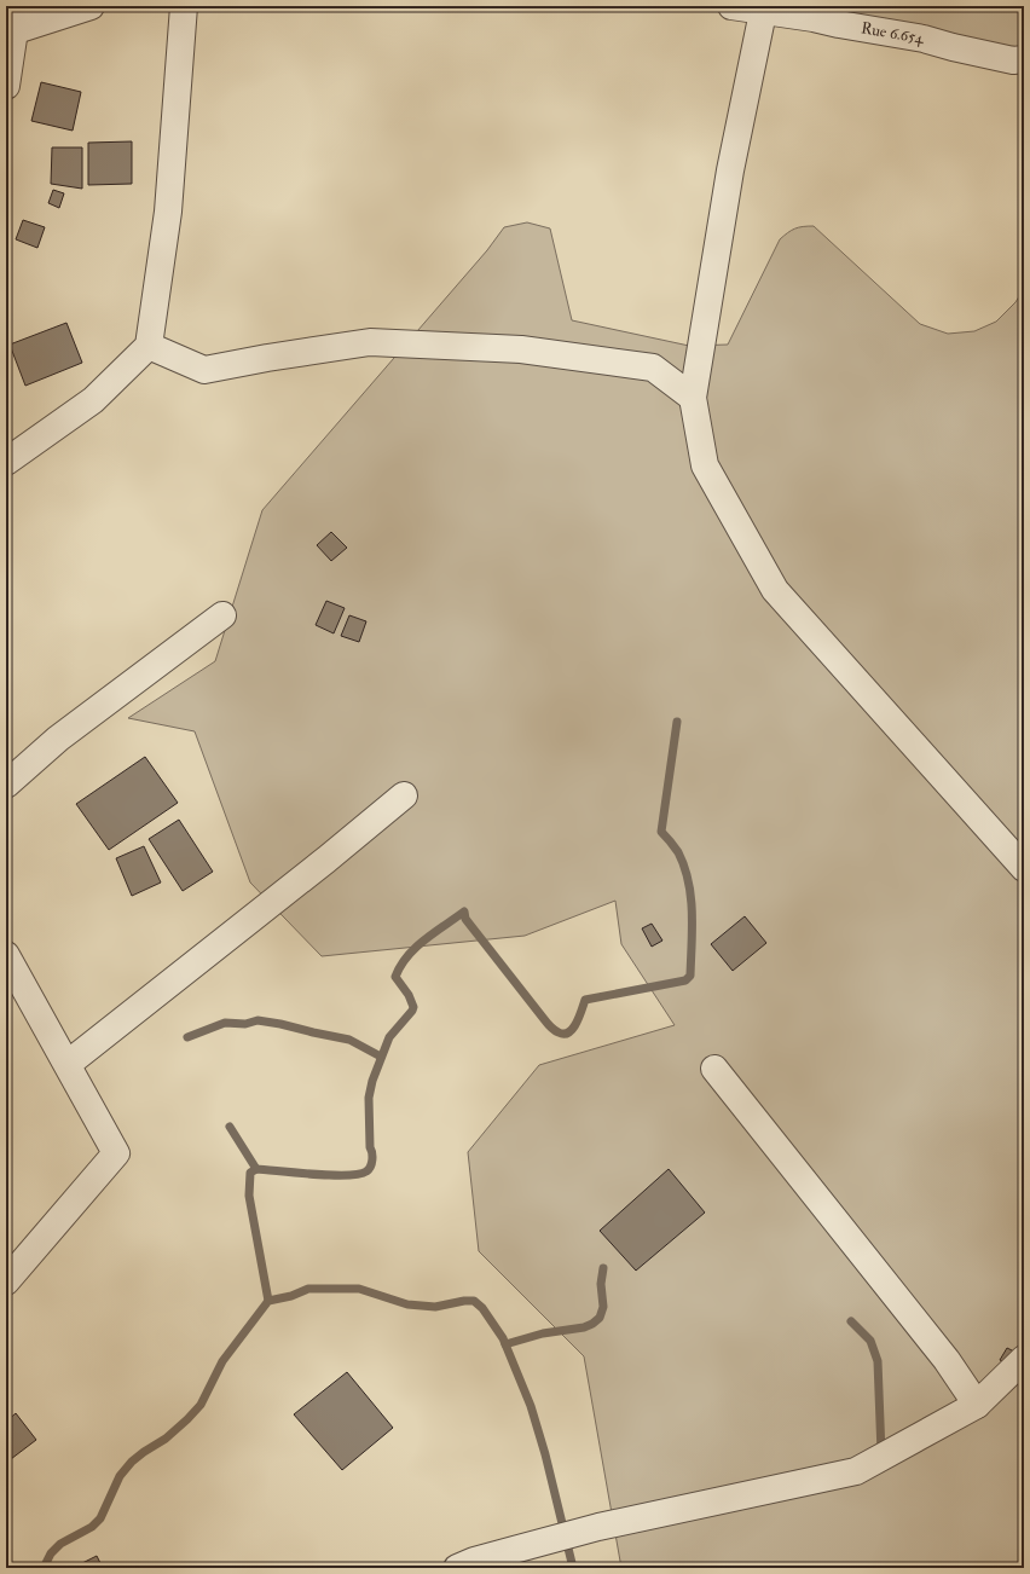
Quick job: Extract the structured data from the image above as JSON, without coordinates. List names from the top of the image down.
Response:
{
  "streets": {
    "street": ["Rue 6.654"]
  }
}
